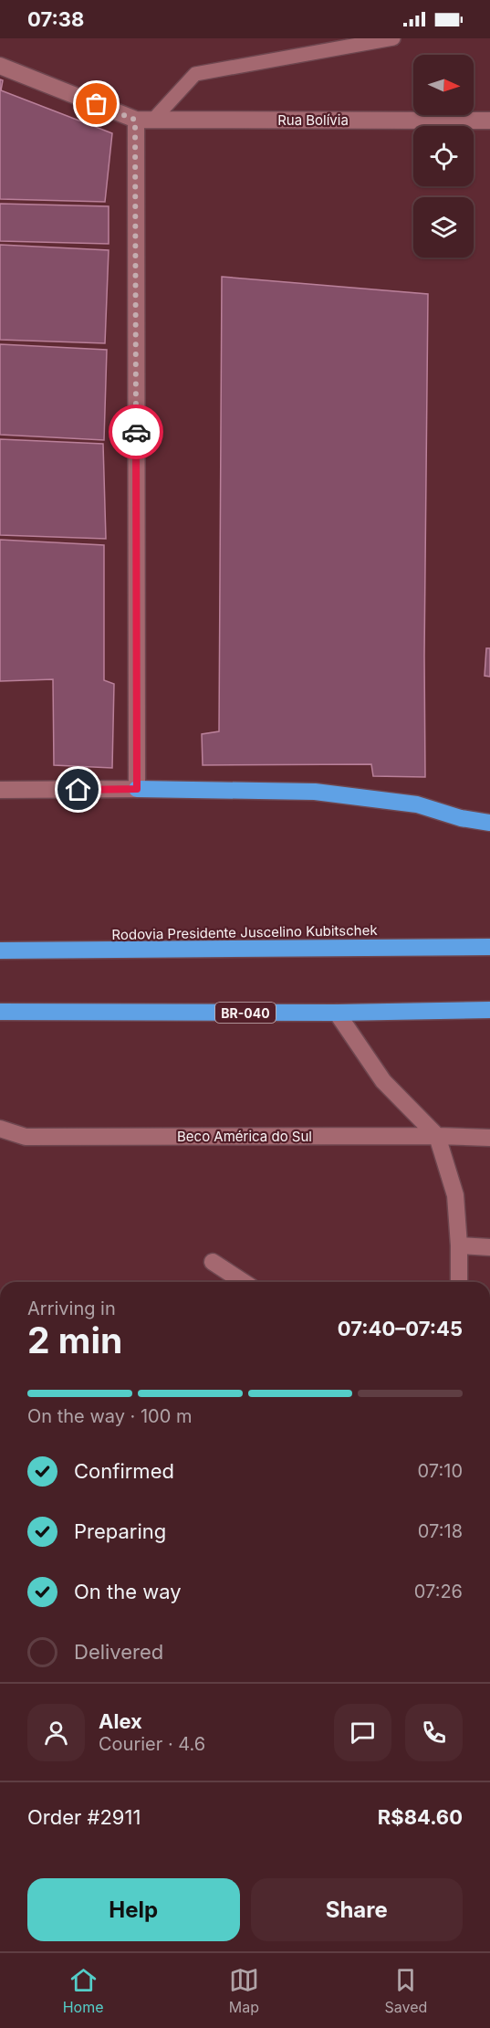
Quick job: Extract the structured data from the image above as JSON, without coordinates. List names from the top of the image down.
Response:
{
  "streets": {
    "highway": ["Rodovia Presidente Juscelino Kubitschek", "BR-040"],
    "street": ["Rua Bolívia", "Beco América do Sul"]
  },
  "north": "right",
  "page": {
    "status": "07:38",
    "heading": ["2 min", "Arriving in", "07:40–07:45"],
    "panel": [
      "Alex",
      "Courier · 4.6",
      "Order #2911",
      "R$84.60"
    ],
    "bar": "On the way · 100 m",
    "list": [
      ["Confirmed", "07:10"],
      ["Preparing", "07:18"],
      ["On the way", "07:26"],
      "Delivered"
    ],
    "buttons": ["Help", "Share"],
    "tabs": ["Home", "Map", "Saved"]
  }
}
